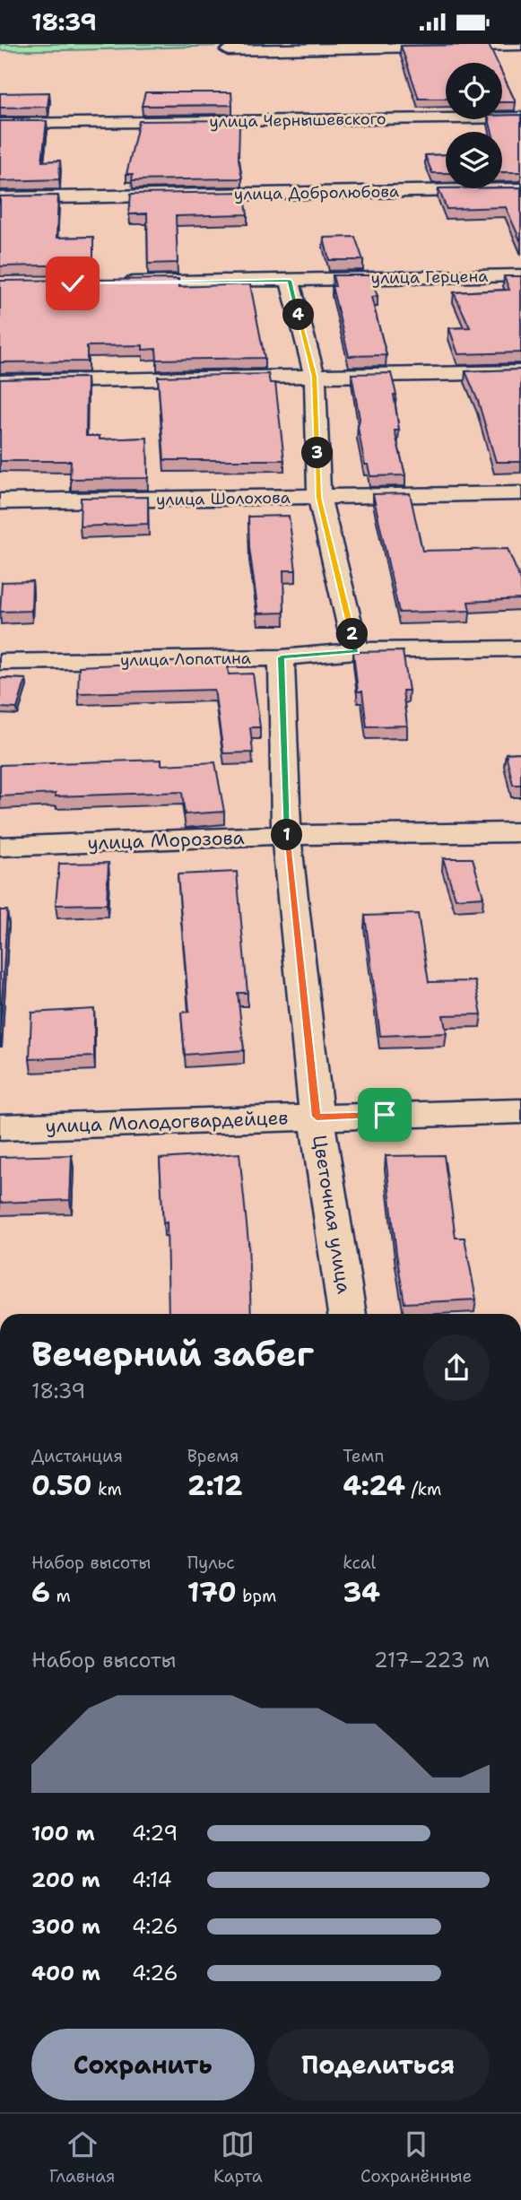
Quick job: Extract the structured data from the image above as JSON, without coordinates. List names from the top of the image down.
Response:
{
  "streets": {
    "street": [
      "улица Чернышевского",
      "улица Добролюбова",
      "улица Герцена",
      "улица Шолохова",
      "улица Лопатина",
      "улица Морозова",
      "улица Молодогвардейцев",
      "Цветочная улица"
    ]
  },
  "crossings": [
    ["улица Лопатина", "Цветочная улица"],
    ["улица Морозова", "Цветочная улица"],
    ["улица Молодогвардейцев", "Цветочная улица"]
  ],
  "page": {
    "status": "18:39",
    "pins": [
      "4",
      "3",
      "2",
      "1"
    ],
    "heading": ["Вечерний забег", "18:39"],
    "stats": [
      ["Дистанция", "0.50 km"],
      ["Время", "2:12"],
      ["Темп", "4:24 /km"],
      ["Набор высоты", "6 m"],
      ["Пульс", "170 bpm"],
      ["kcal", "34"]
    ],
    "chart": ["Набор высоты", "217–223 m"],
    "list": [
      {
        "name": "100 m",
        "note": "4:29"
      },
      {
        "name": "200 m",
        "note": "4:14"
      },
      {
        "name": "300 m",
        "note": "4:26"
      },
      {
        "name": "400 m",
        "note": "4:26"
      }
    ],
    "buttons": ["Сохранить", "Поделиться"],
    "tabs": ["Главная", "Карта", "Сохранённые"]
  }
}
